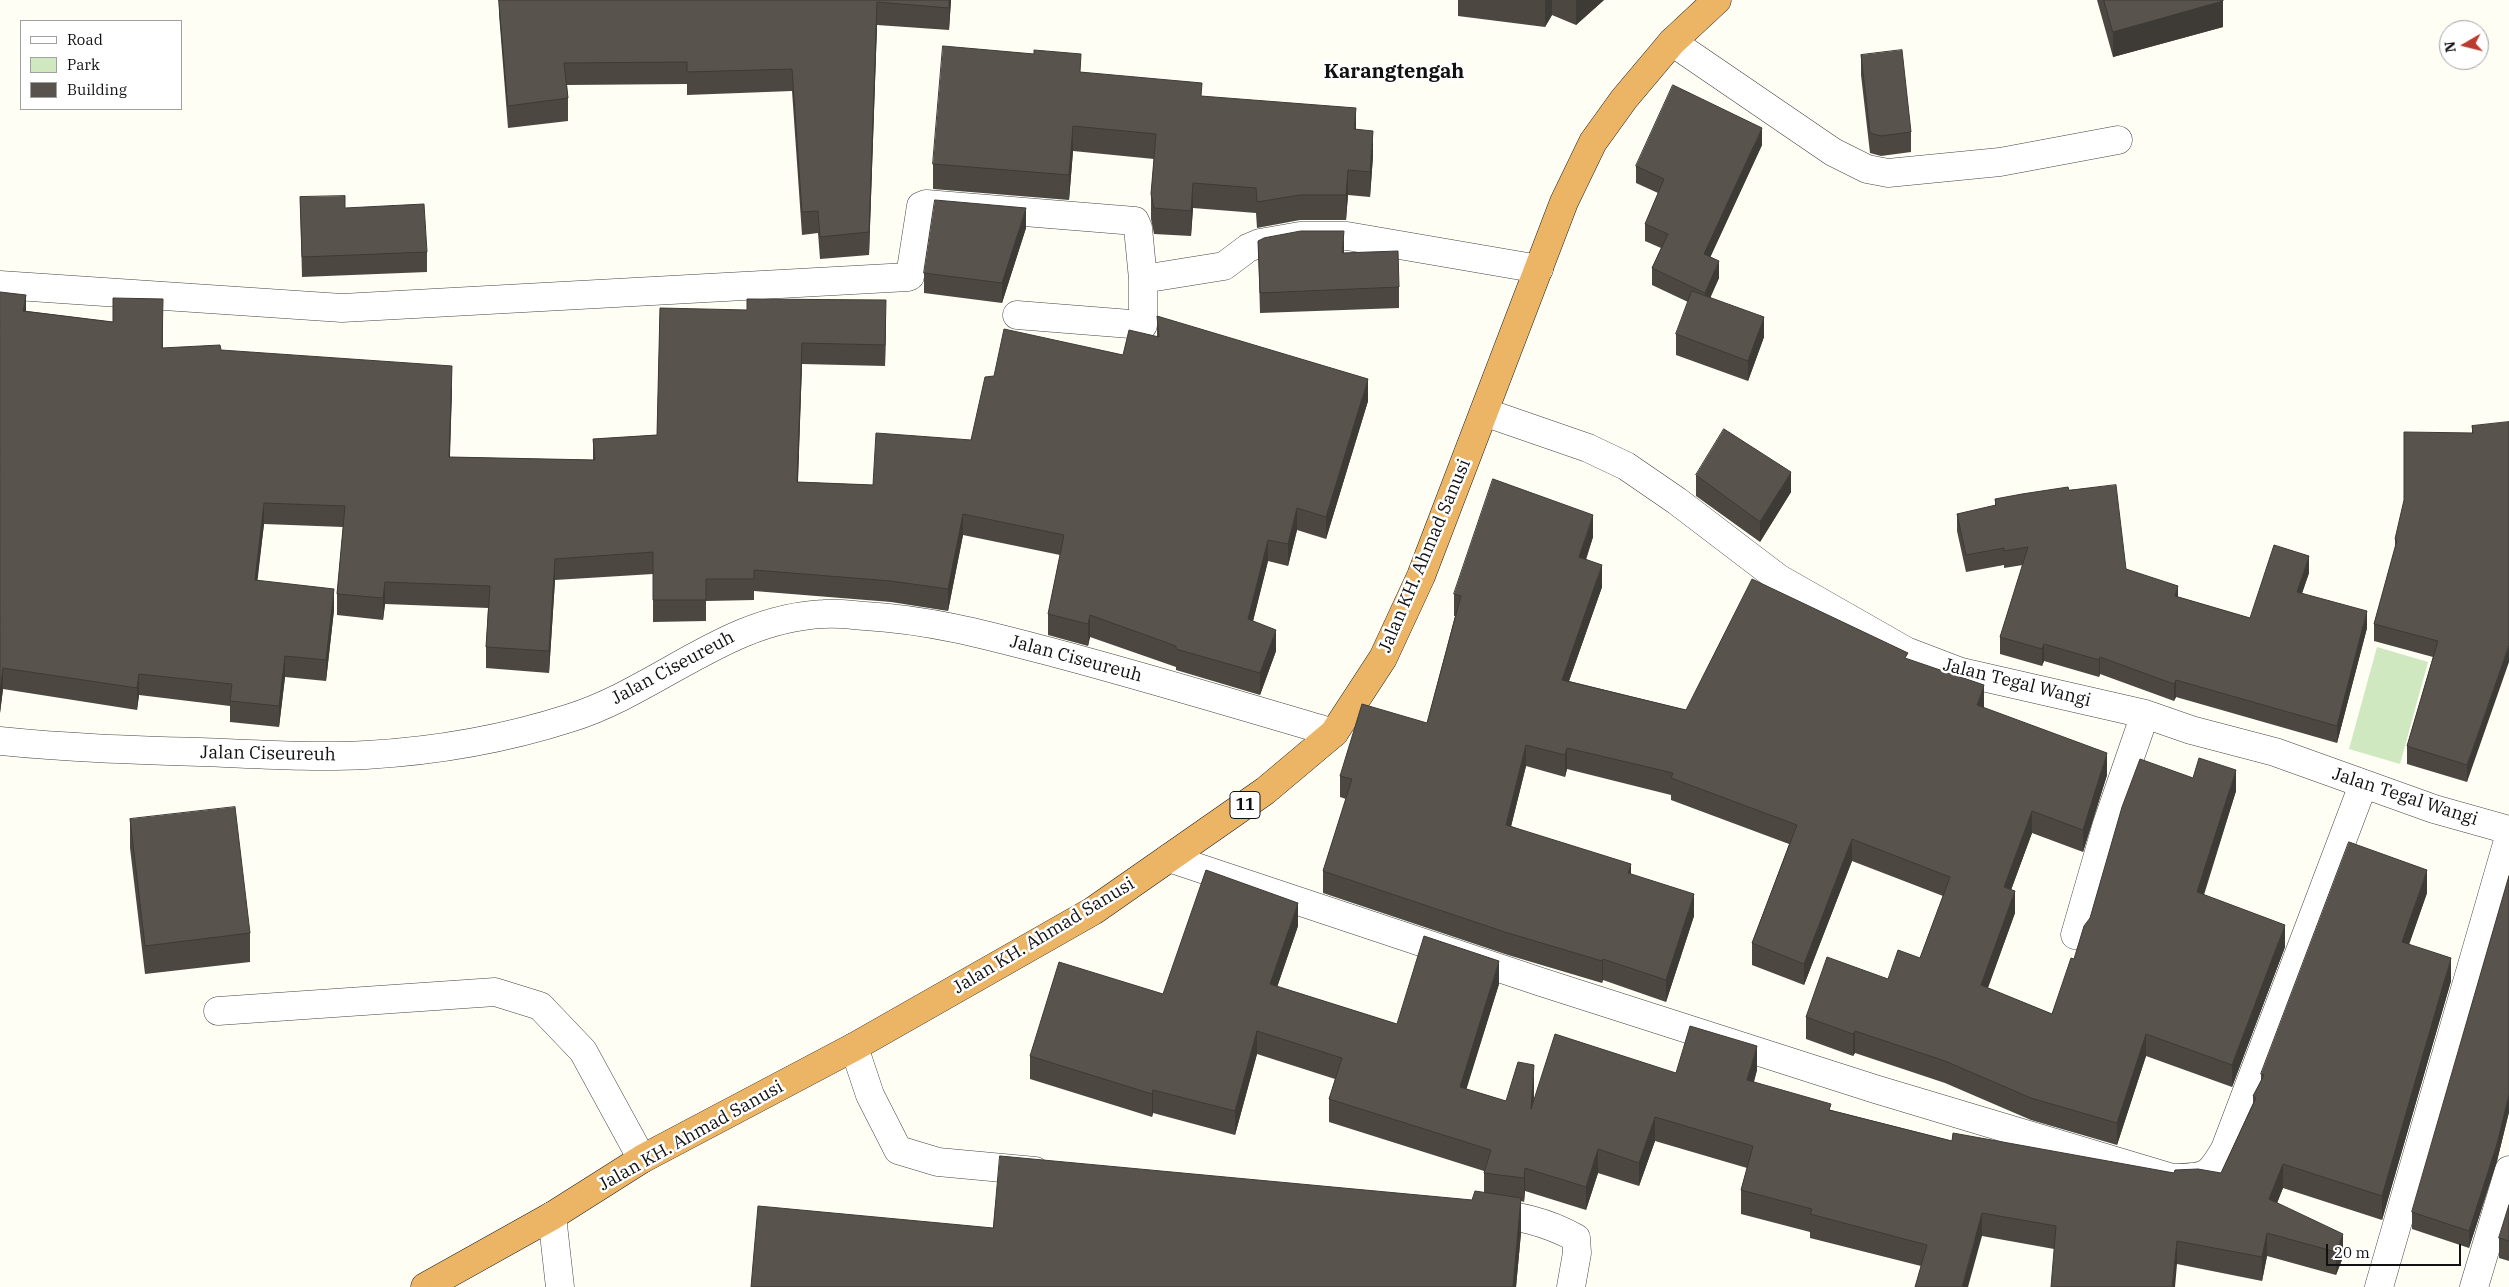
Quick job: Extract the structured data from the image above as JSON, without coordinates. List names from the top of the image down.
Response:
{
  "streets": {
    "highway": ["Jalan KH. Ahmad Sanusi", "11"],
    "street": ["Jalan Ciseureuh", "Jalan Tegal Wangi"]
  },
  "crossings": [
    ["Jalan KH. Ahmad Sanusi", "Jalan Ciseureuh"],
    ["Jalan KH. Ahmad Sanusi", "Jalan Tegal Wangi"]
  ],
  "districts": ["Karangtengah"],
  "legend": ["Road", "Park", "Building"],
  "scale_bar": "20 m",
  "north": "left"
}
